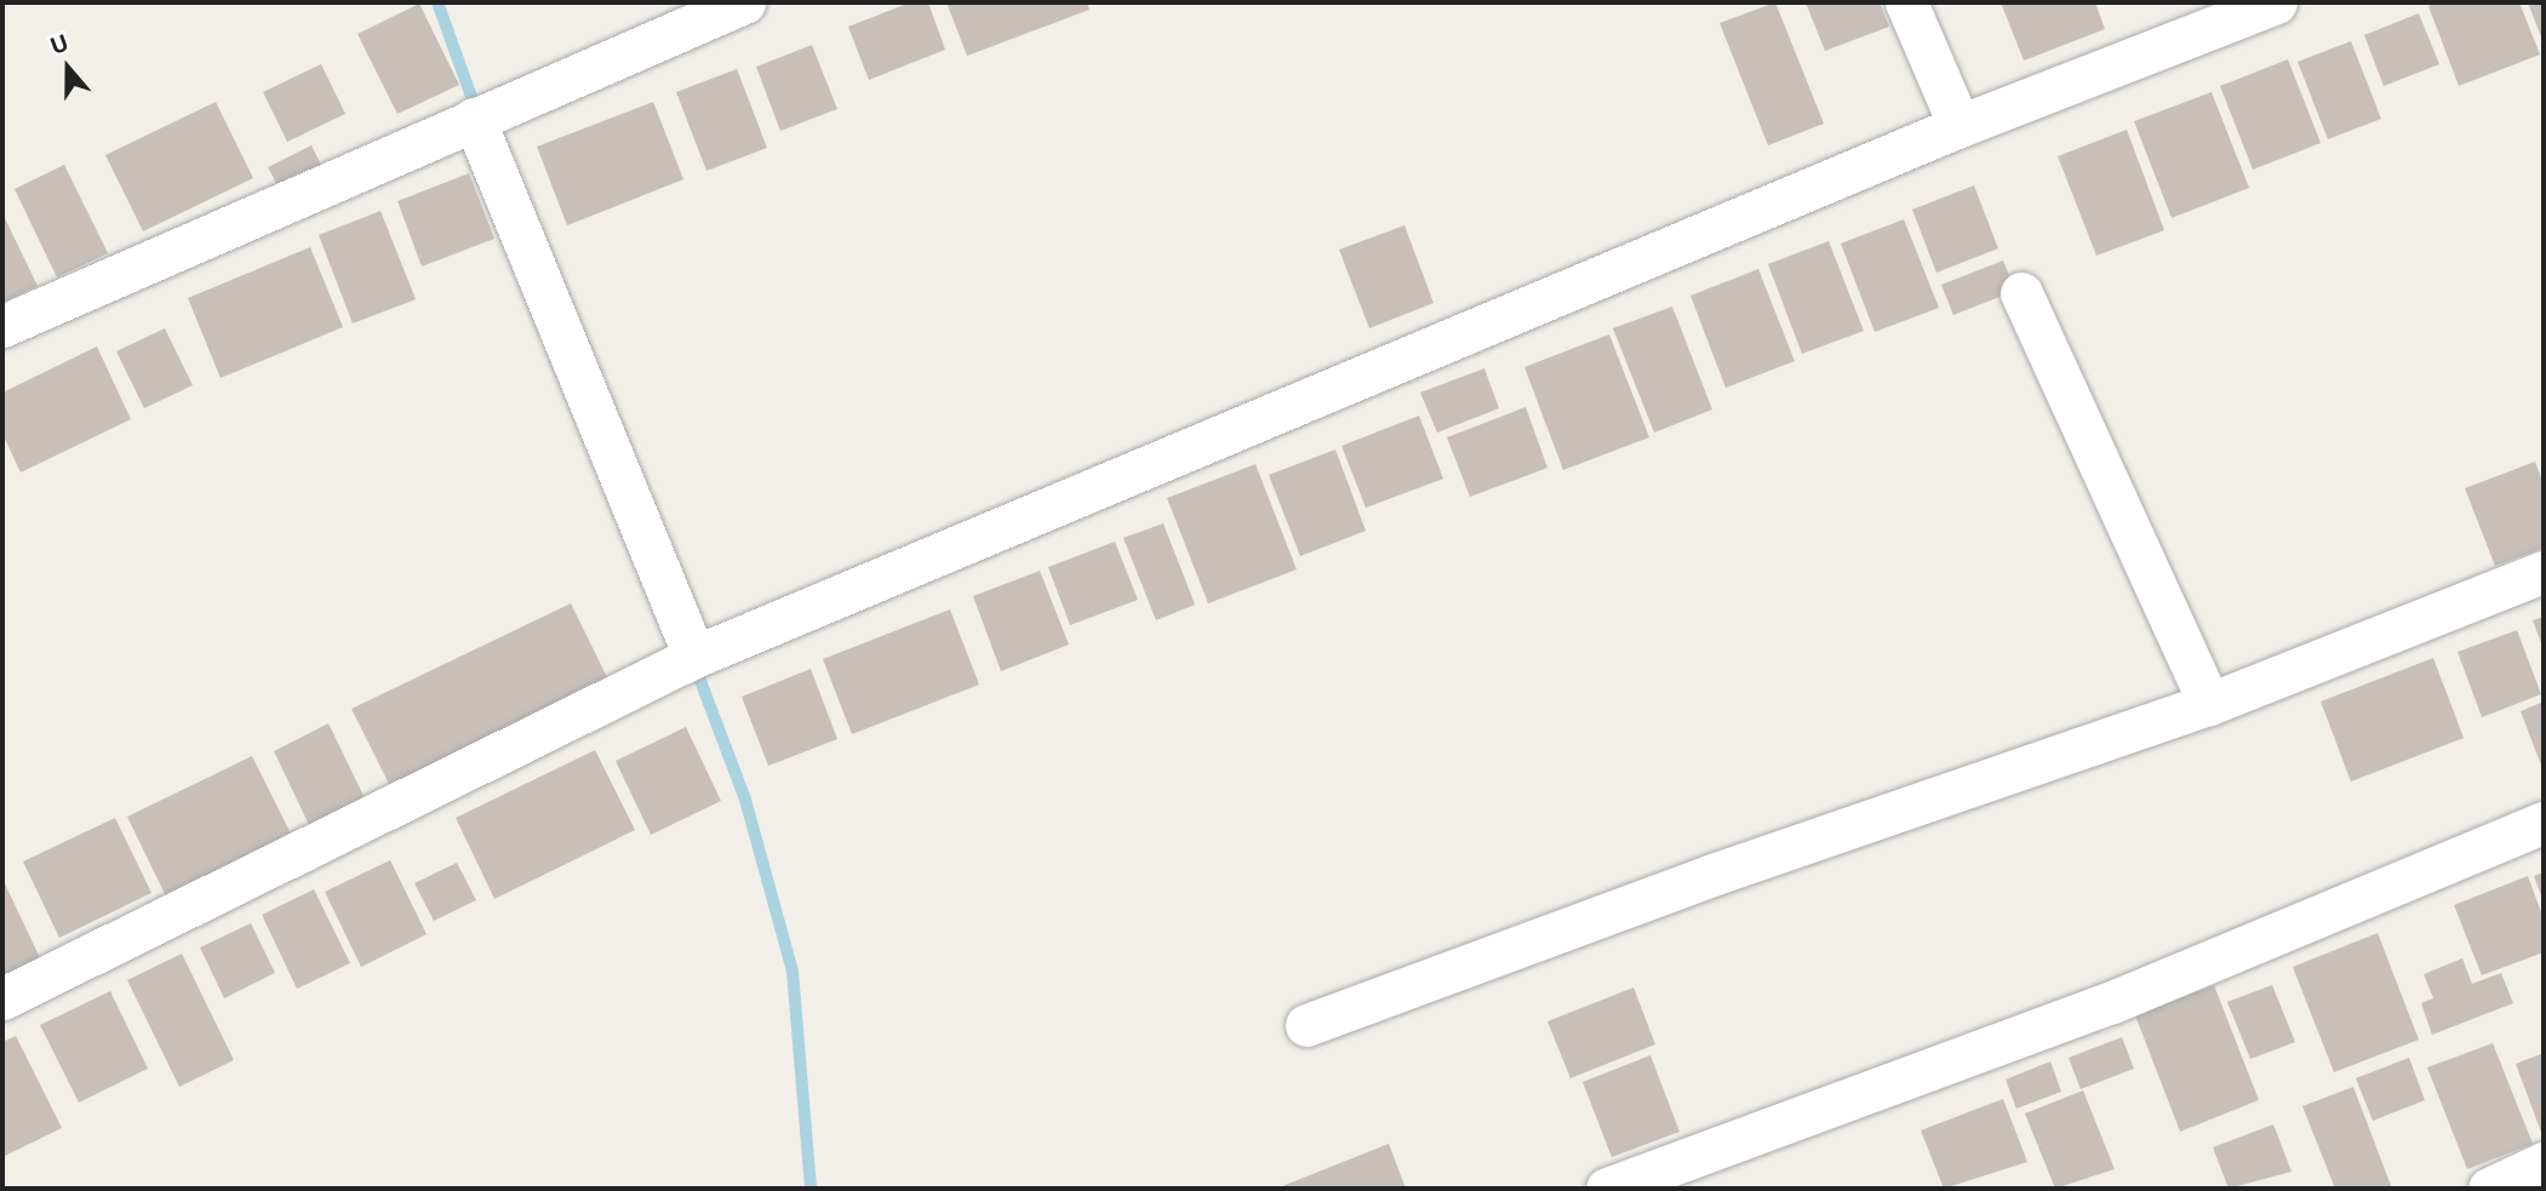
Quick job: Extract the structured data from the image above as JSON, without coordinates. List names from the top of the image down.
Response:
{
  "north": "top"
}
